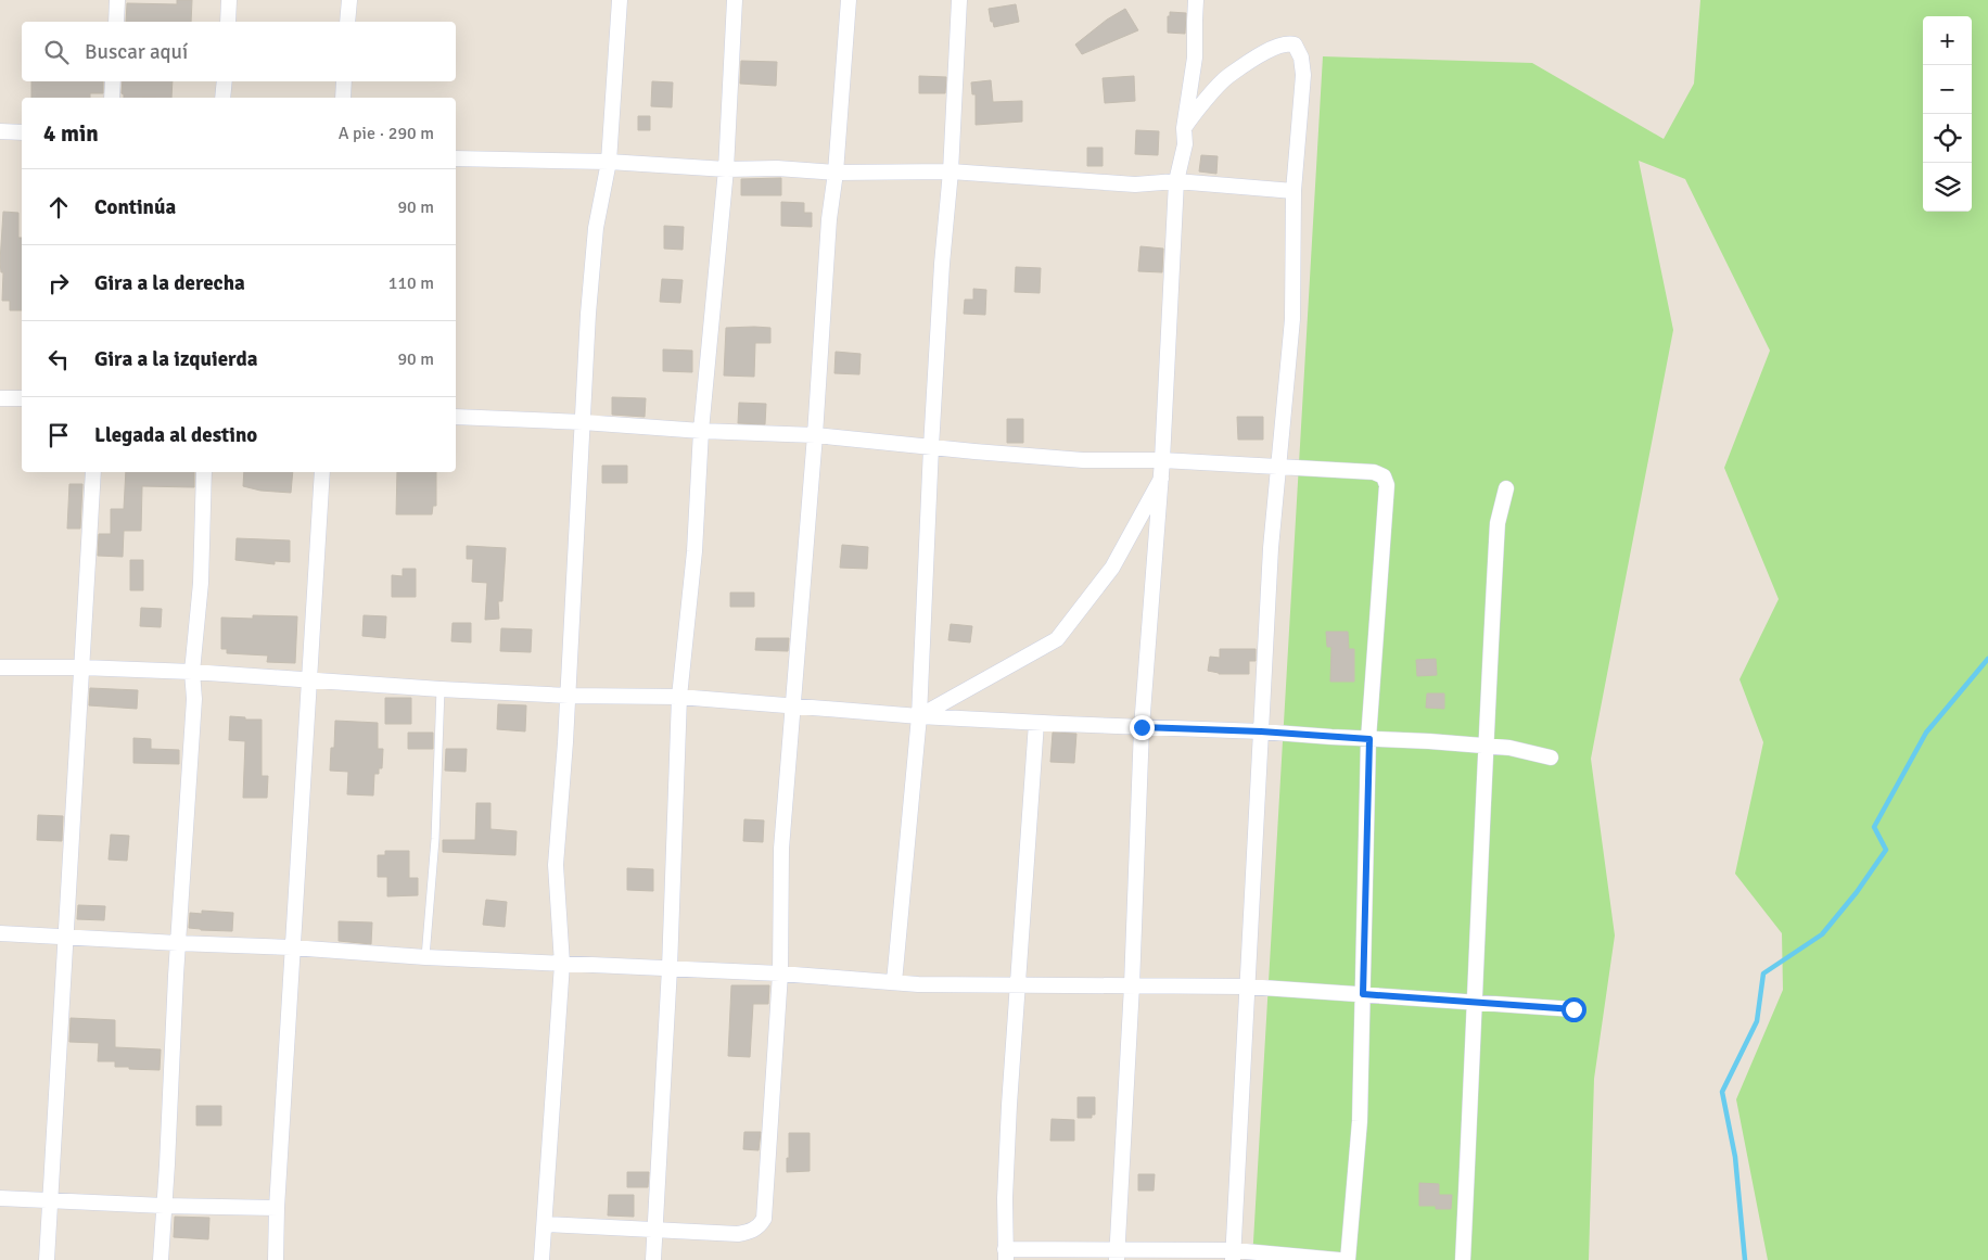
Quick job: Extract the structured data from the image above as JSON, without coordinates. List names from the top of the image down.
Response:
{
  "page": {
    "map_buttons": ["+", "−"],
    "search": "Buscar aquí",
    "heading": ["4 min", "A pie · 290 m"],
    "list": [
      ["Continúa", "90 m"],
      ["Gira a la derecha", "110 m"],
      ["Gira a la izquierda", "90 m"],
      "Llegada al destino"
    ]
  }
}
